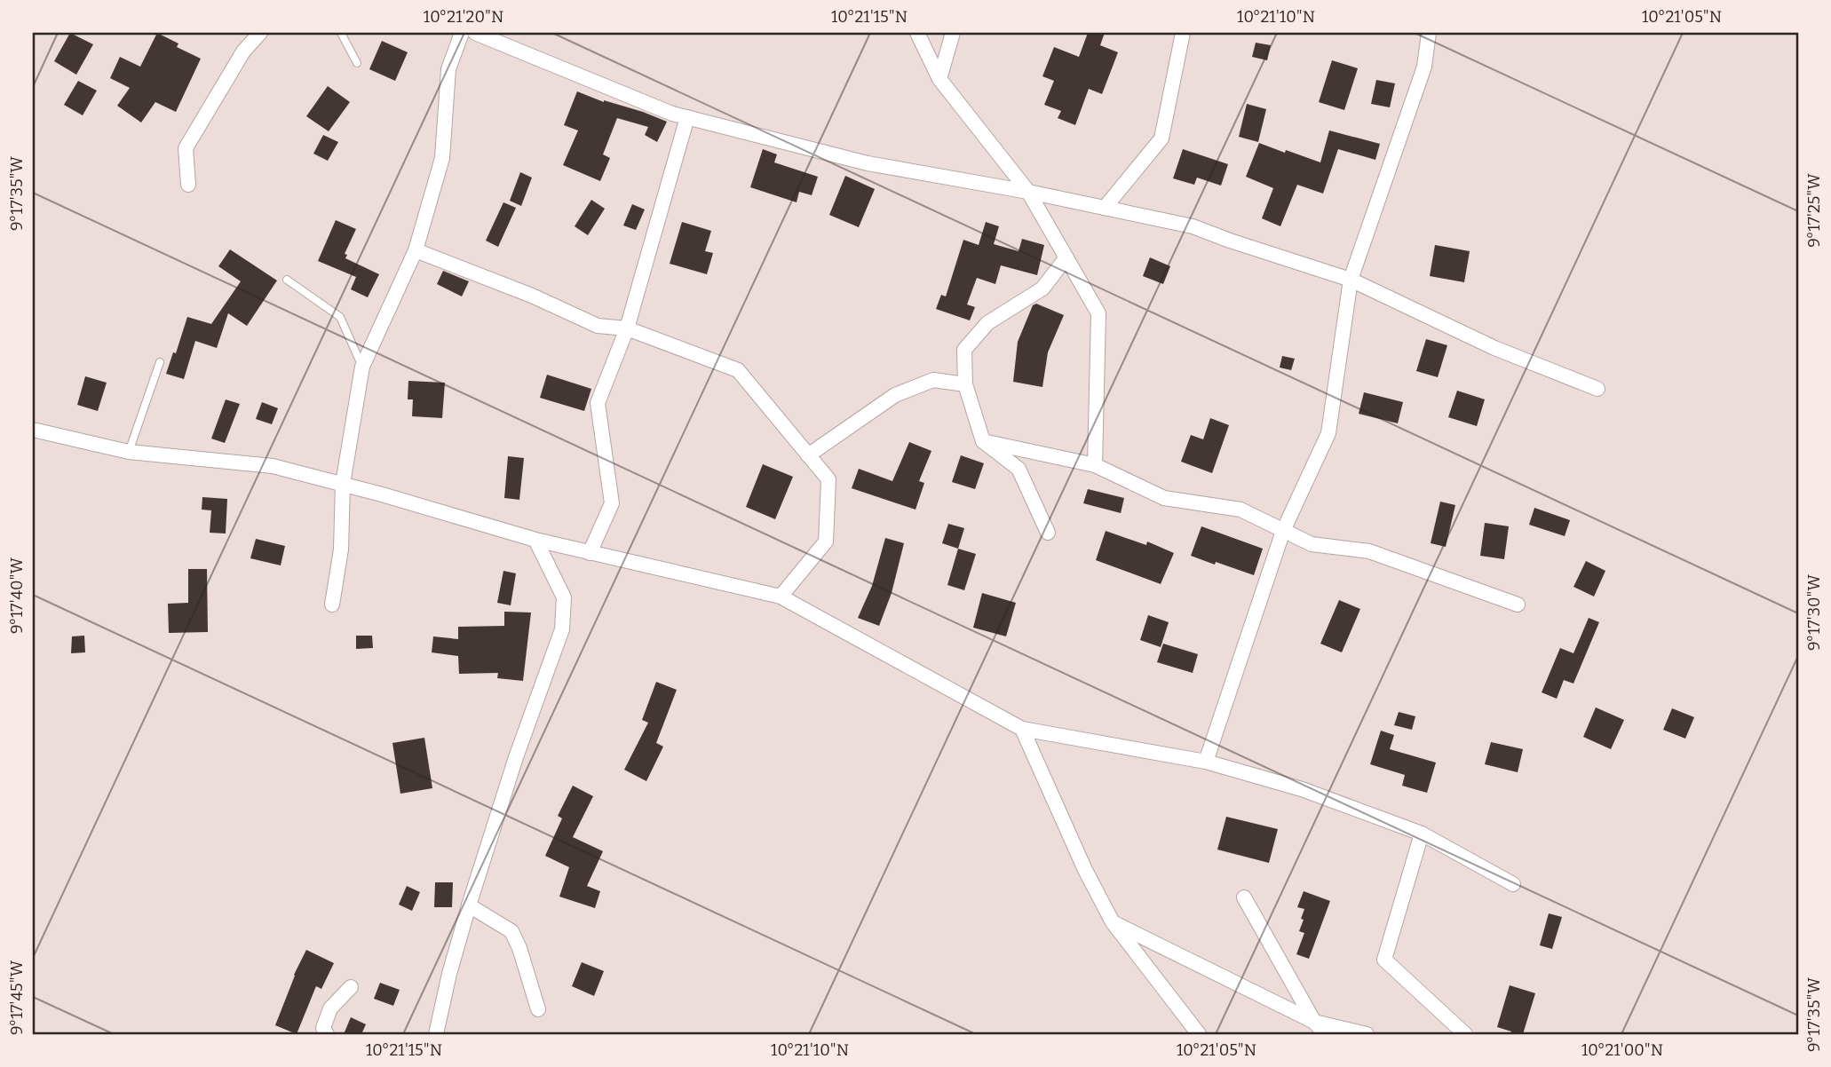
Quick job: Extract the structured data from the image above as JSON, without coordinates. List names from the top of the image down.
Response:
{
  "coordinates": [
    "10°21'20\"N",
    "10°21'15\"N",
    "10°21'10\"N",
    "10°21'05\"N",
    "9°17'35\"W",
    "9°17'25\"W",
    "9°17'40\"W",
    "9°17'30\"W",
    "9°17'45\"W",
    "10°21'00\"N"
  ]
}
